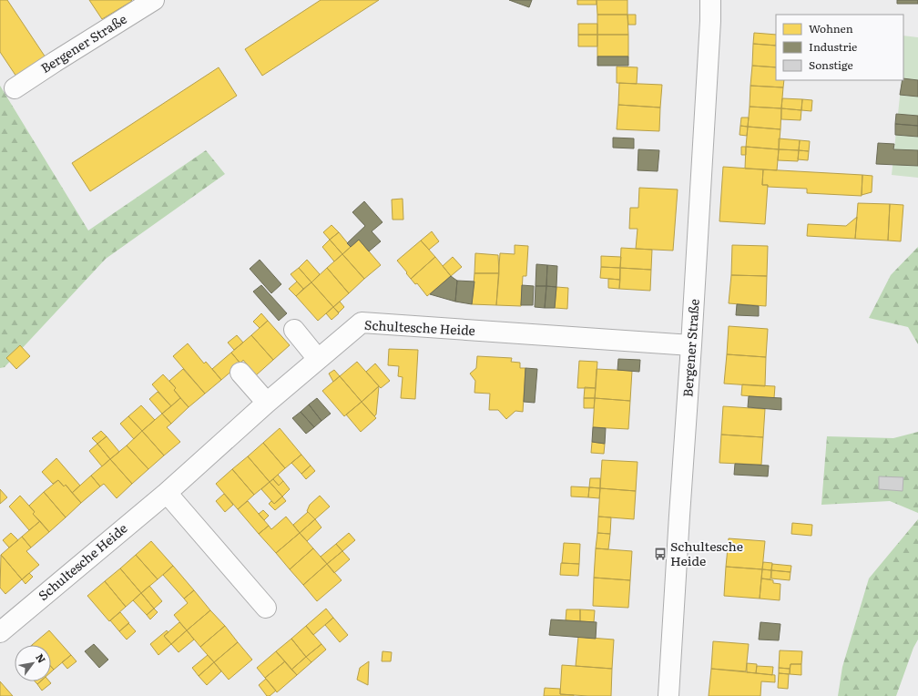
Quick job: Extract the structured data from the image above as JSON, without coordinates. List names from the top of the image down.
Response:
{
  "streets": {
    "street": ["Bergener Straße", "Schultesche Heide"]
  },
  "crossings": [
    ["Bergener Straße", "Schultesche Heide"]
  ],
  "places": {
    "bus stop": ["Schultesche Heide"]
  },
  "legend": ["Wohnen", "Industrie", "Sonstige"],
  "north": "top right"
}
